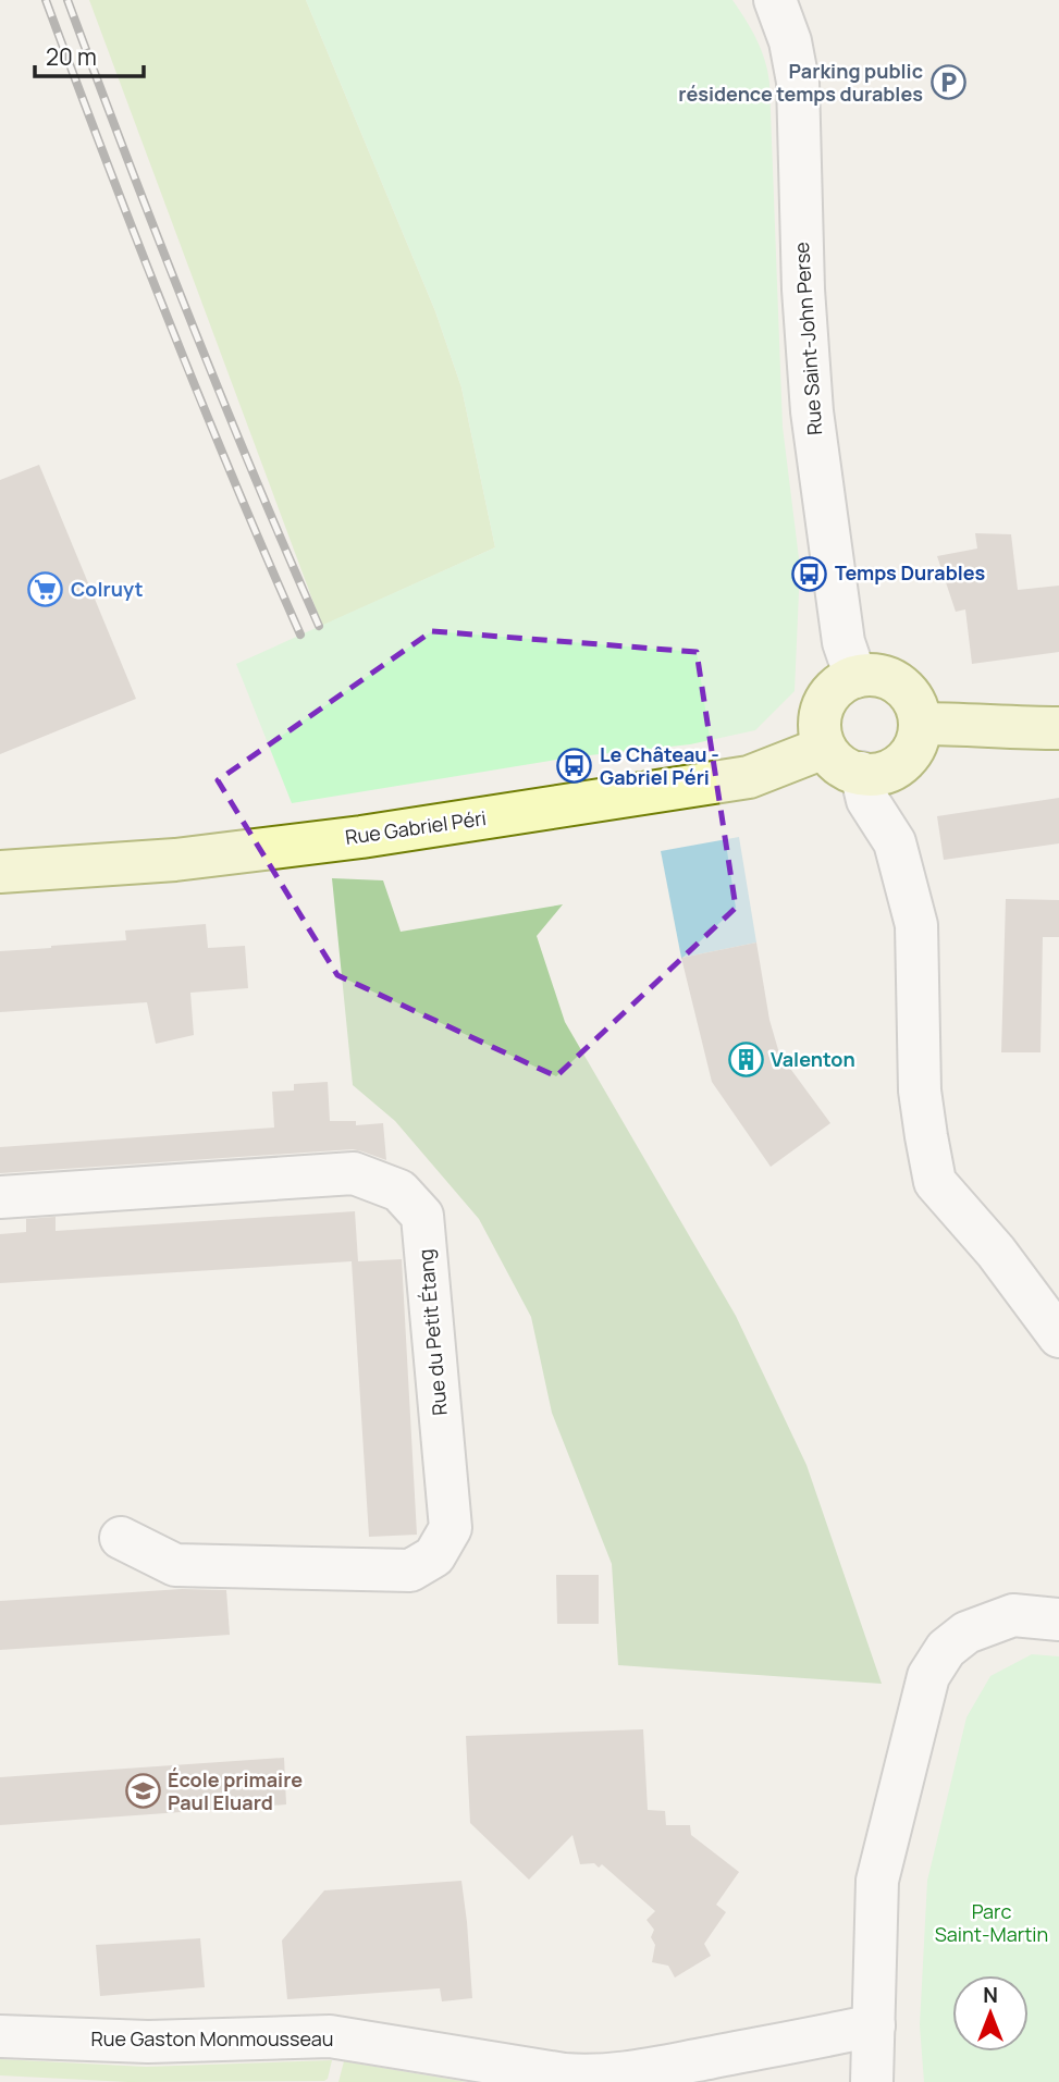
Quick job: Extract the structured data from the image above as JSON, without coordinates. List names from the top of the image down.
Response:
{
  "streets": {
    "street": [
      "Rue Saint-John Perse",
      "Rue Gabriel Péri",
      "Rue du Petit Étang",
      "Rue Gaston Monmousseau"
    ]
  },
  "crossings": [
    ["Rue Saint-John Perse", "Rue Gabriel Péri"]
  ],
  "parks": ["Parc Saint-Martin"],
  "places": {
    "parking": ["Parking public résidence temps durables"],
    "bus stop": ["Temps Durables", "Le Château - Gabriel Péri"],
    "supermarket": ["Colruyt"],
    "building": ["Valenton"],
    "school or university": ["École primaire Paul Eluard"]
  },
  "scale_bar": "20 m",
  "north": "top"
}
